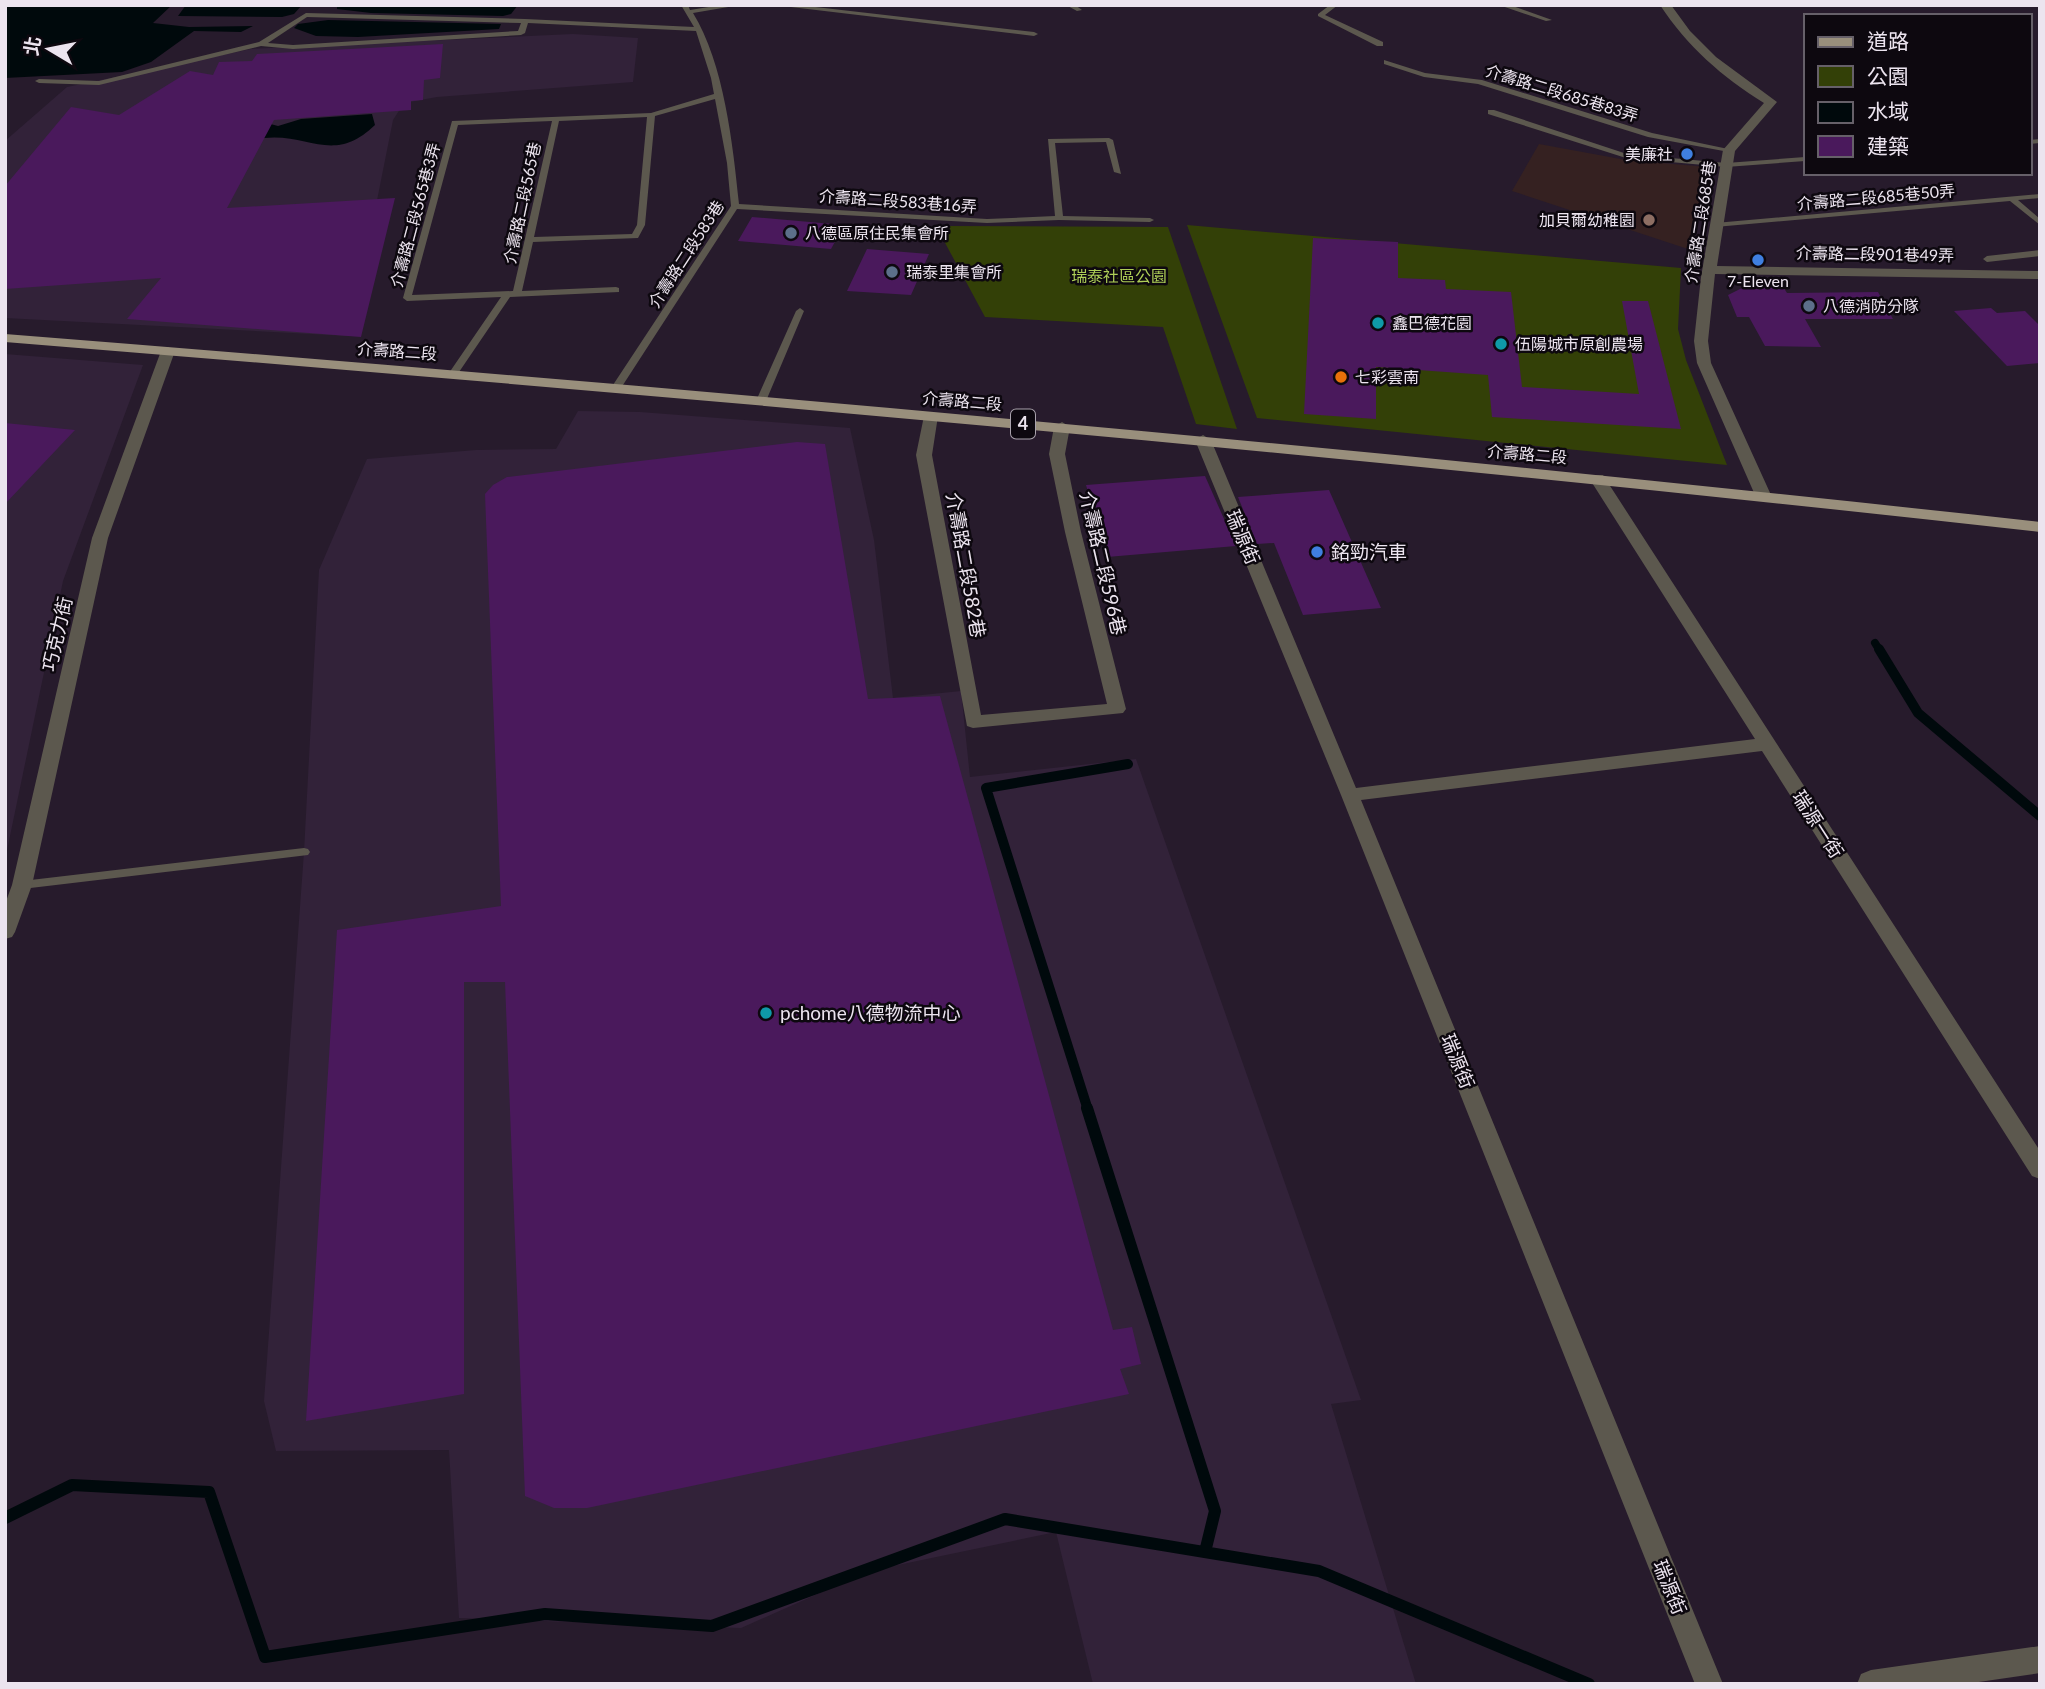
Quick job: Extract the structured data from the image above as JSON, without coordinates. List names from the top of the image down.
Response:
{
  "streets": {
    "main road": ["介壽路二段", "4"],
    "street": [
      "介壽路二段685巷",
      "介壽路二段901巷49弄",
      "瑞源街",
      "介壽路二段596巷",
      "介壽路二段582巷",
      "巧克力街",
      "瑞源一街"
    ],
    "lane": [
      "介壽路二段685巷83弄",
      "介壽路二段685巷50弄",
      "介壽路二段583巷16弄",
      "介壽路二段565巷",
      "介壽路二段565巷3弄",
      "介壽路二段583巷"
    ]
  },
  "crossings": [
    ["介壽路二段685巷83弄", "介壽路二段685巷"],
    ["介壽路二段685巷50弄", "介壽路二段685巷"],
    ["介壽路二段583巷16弄", "介壽路二段583巷"],
    ["介壽路二段565巷", "介壽路二段565巷3弄"],
    ["介壽路二段565巷", "介壽路二段"],
    ["介壽路二段685巷", "介壽路二段901巷49弄"],
    ["介壽路二段685巷", "介壽路二段"],
    ["介壽路二段583巷", "介壽路二段"],
    ["介壽路二段", "瑞源街"],
    ["介壽路二段", "介壽路二段596巷"],
    ["介壽路二段", "介壽路二段582巷"],
    ["介壽路二段", "巧克力街"],
    ["介壽路二段", "瑞源一街"],
    ["介壽路二段596巷", "介壽路二段582巷"]
  ],
  "parks": ["瑞泰社區公園"],
  "places": [
    "美廉社",
    "加貝爾幼稚園",
    "八德區原住民集會所",
    "7-Eleven",
    "瑞泰里集會所",
    "八德消防分隊",
    "鑫巴德花園",
    "伍陽城市原創農場",
    "七彩雲南",
    "銘勁汽車",
    "pchome八德物流中心"
  ],
  "legend": [
    "道路",
    "公園",
    "水域",
    "建築"
  ],
  "north": "left"
}
